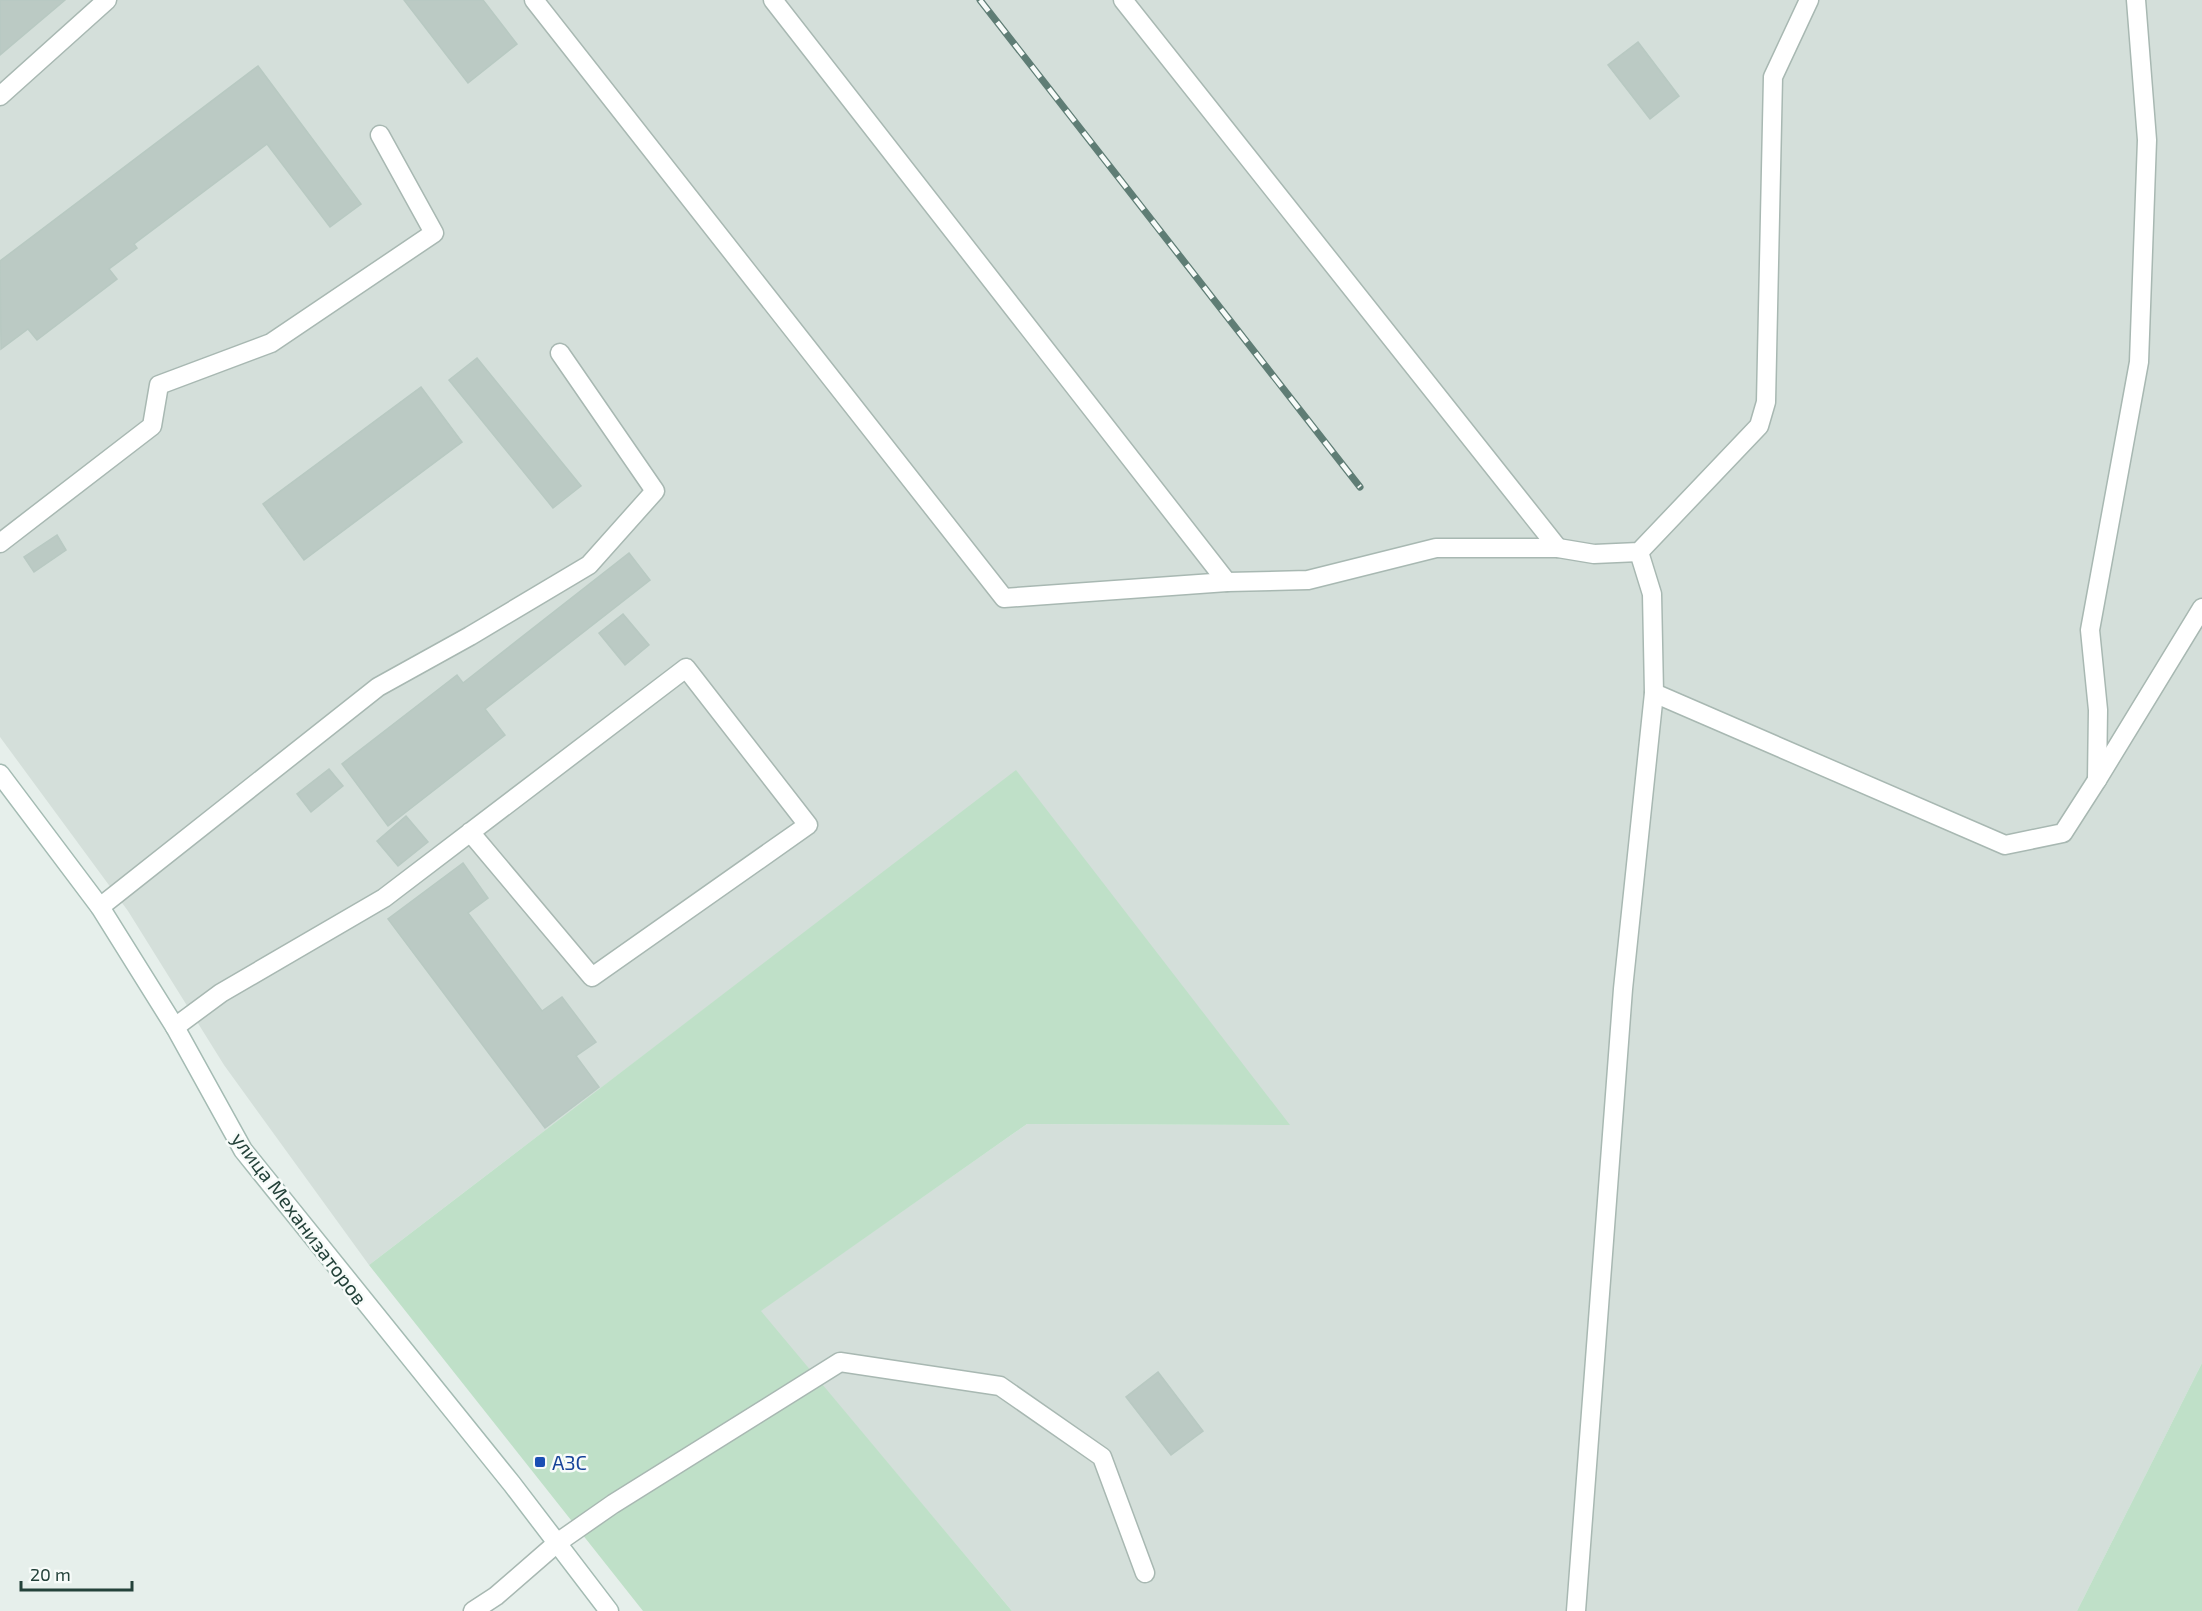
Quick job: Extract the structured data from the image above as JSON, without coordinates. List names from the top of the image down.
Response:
{
  "streets": {
    "street": ["улица Механизаторов"]
  },
  "places": {
    "transit": ["АЗС"]
  },
  "scale_bar": "20 m"
}
